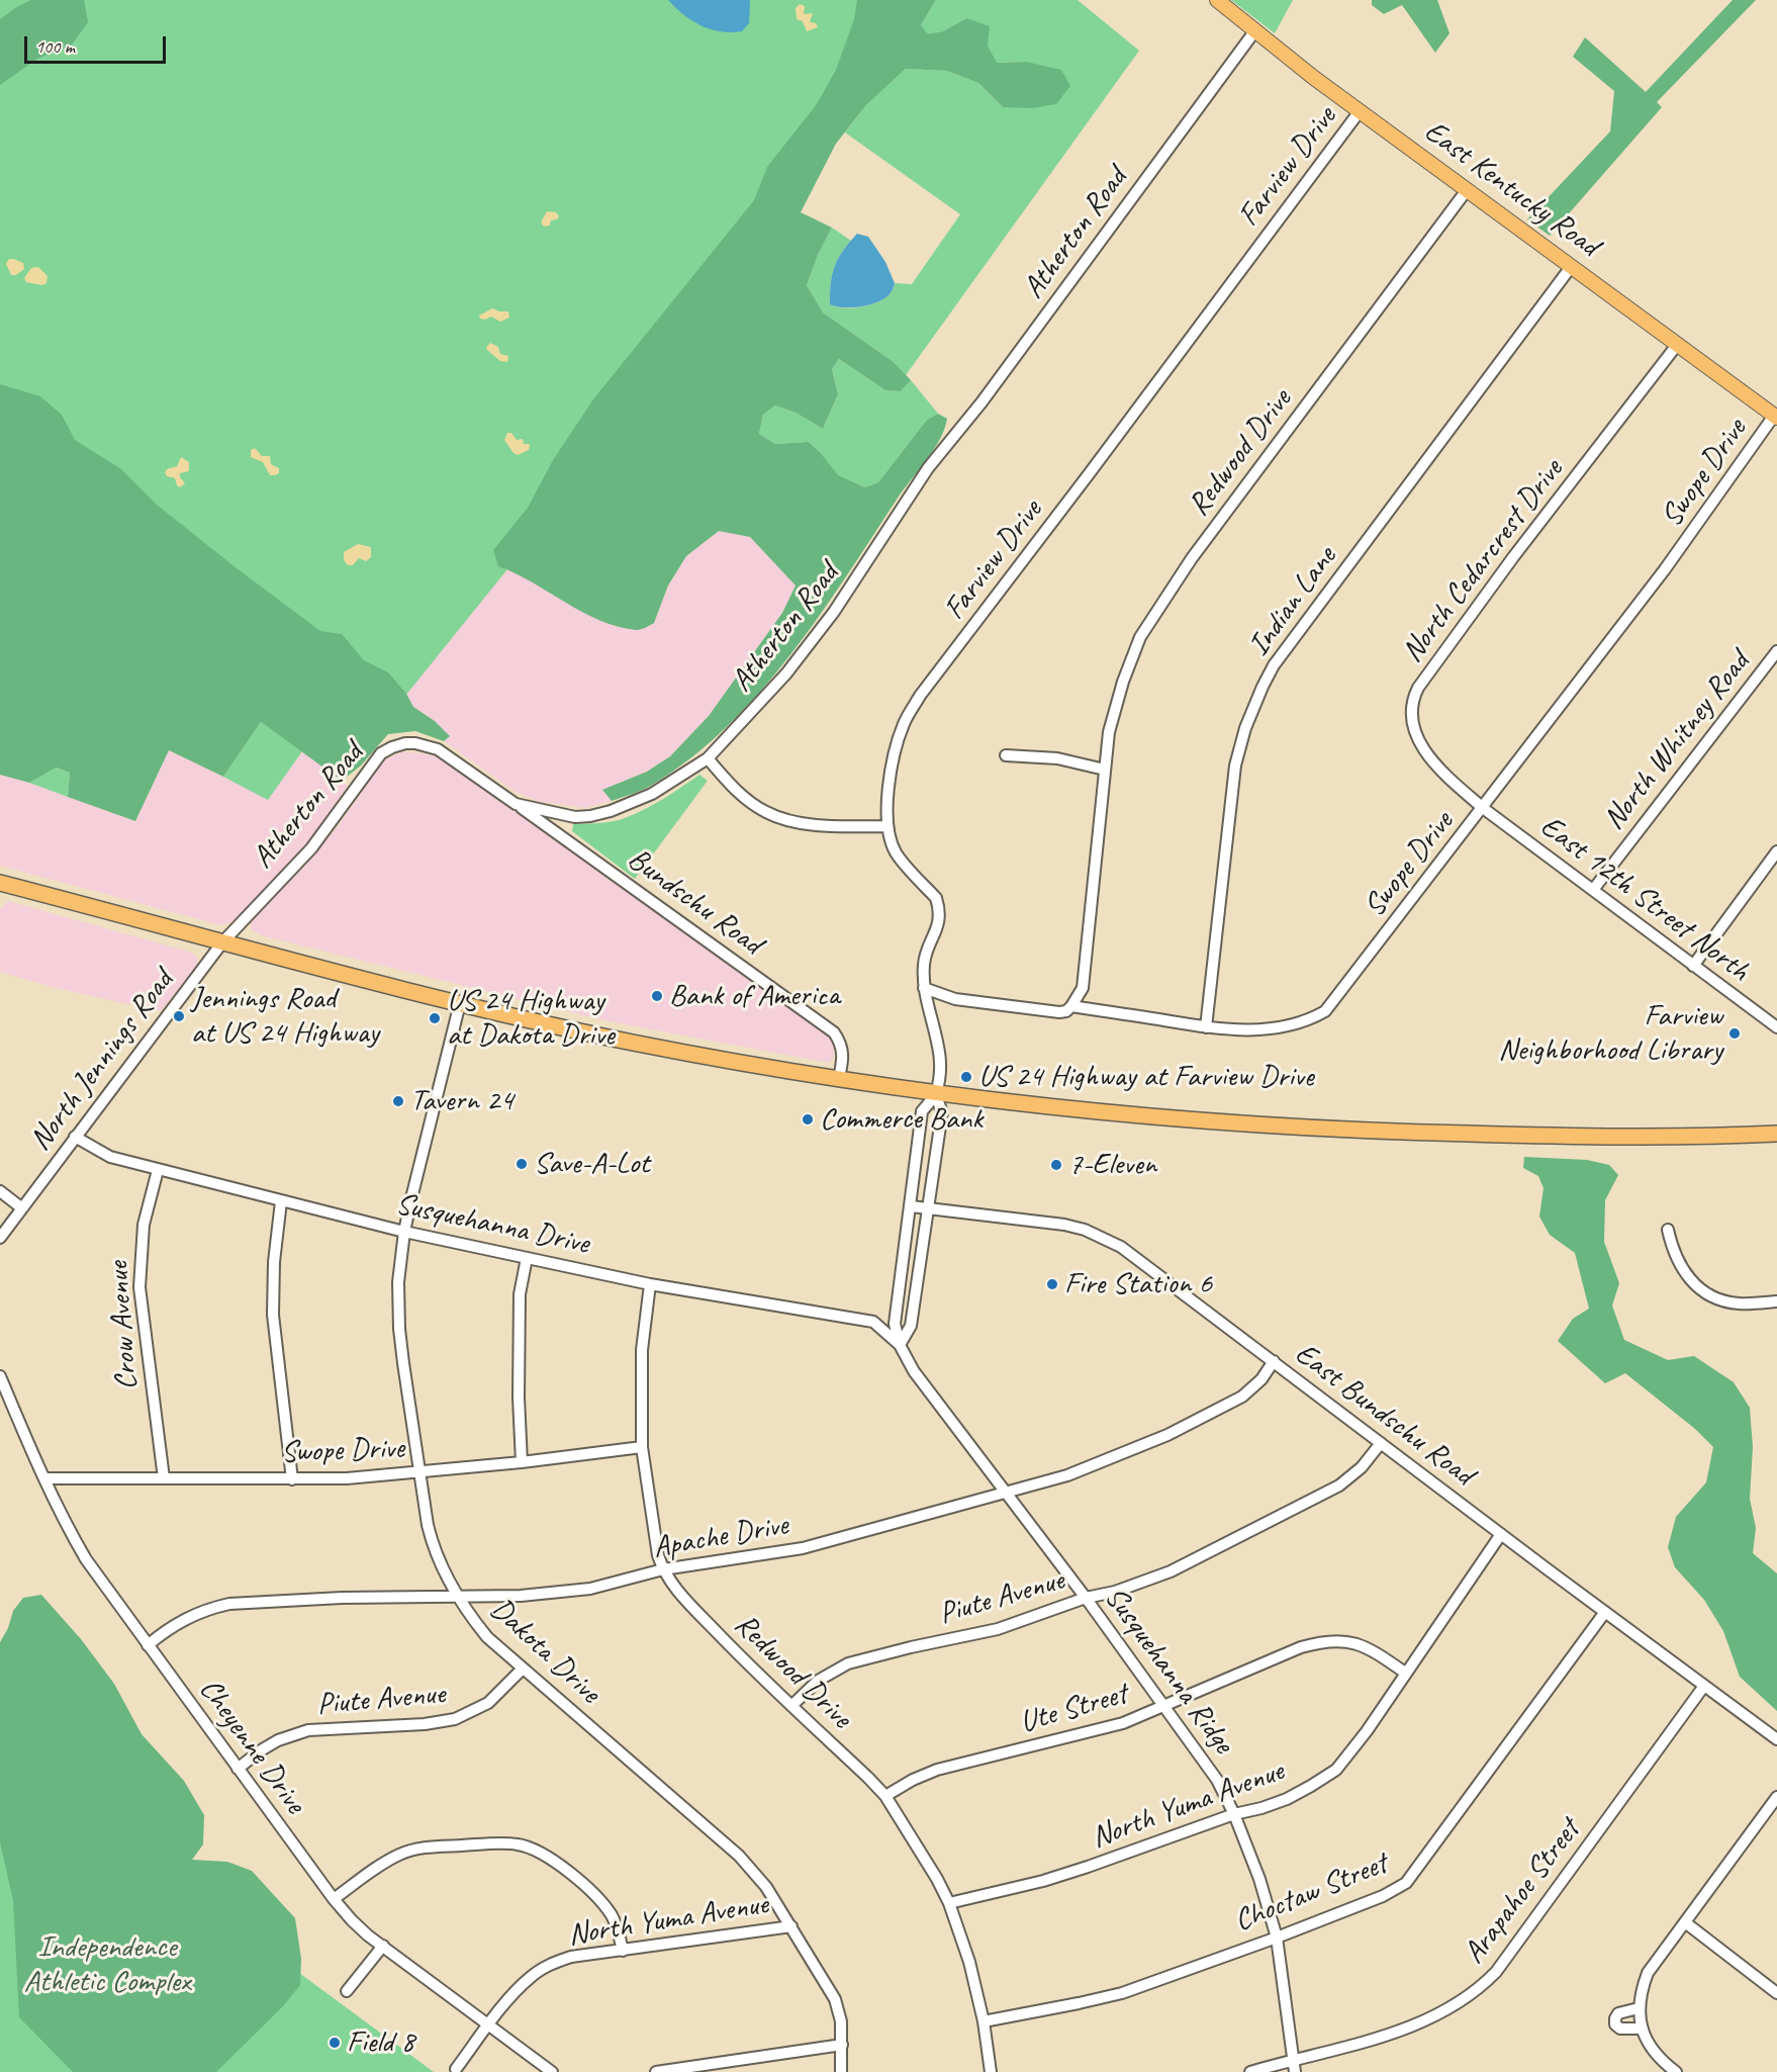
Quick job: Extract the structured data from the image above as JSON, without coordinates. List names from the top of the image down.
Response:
{
  "streets": {
    "main road": ["East Kentucky Road"],
    "street": [
      "Farview Drive",
      "Atherton Road",
      "Redwood Drive",
      "Swope Drive",
      "North Cedarcrest Drive",
      "Indian Lane",
      "North Whitney Road",
      "East 12th Street North",
      "Bundschu Road",
      "North Jennings Road",
      "Susquehanna Drive",
      "Crow Avenue",
      "East Bundschu Road",
      "Apache Drive",
      "Piute Avenue",
      "Dakota Drive",
      "Susquehanna Ridge",
      "Ute Street",
      "Cheyenne Drive",
      "North Yuma Avenue",
      "Arapahoe Street",
      "Choctaw Street"
    ]
  },
  "crossings": [
    ["Farview Drive", "East Kentucky Road"],
    ["Farview Drive", "Swope Drive"],
    ["Farview Drive", "Susquehanna Ridge"],
    ["East Kentucky Road", "Atherton Road"],
    ["East Kentucky Road", "Redwood Drive"],
    ["East Kentucky Road", "Swope Drive"],
    ["East Kentucky Road", "North Cedarcrest Drive"],
    ["East Kentucky Road", "Indian Lane"],
    ["Atherton Road", "Bundschu Road"],
    ["Atherton Road", "North Jennings Road"],
    ["Redwood Drive", "Swope Drive"],
    ["Redwood Drive", "Susquehanna Drive"],
    ["Redwood Drive", "Apache Drive"],
    ["Redwood Drive", "Piute Avenue"],
    ["Redwood Drive", "Ute Street"],
    ["Redwood Drive", "North Yuma Avenue"],
    ["Redwood Drive", "Choctaw Street"],
    ["Swope Drive", "North Cedarcrest Drive"],
    ["Swope Drive", "Indian Lane"],
    ["Swope Drive", "East 12th Street North"],
    ["Swope Drive", "Crow Avenue"],
    ["Swope Drive", "Dakota Drive"],
    ["Swope Drive", "Cheyenne Drive"],
    ["North Cedarcrest Drive", "East 12th Street North"],
    ["North Whitney Road", "East 12th Street North"],
    ["North Jennings Road", "Susquehanna Drive"],
    ["Susquehanna Drive", "Crow Avenue"],
    ["Susquehanna Drive", "Dakota Drive"],
    ["Susquehanna Drive", "Susquehanna Ridge"],
    ["East Bundschu Road", "Apache Drive"],
    ["East Bundschu Road", "Piute Avenue"],
    ["East Bundschu Road", "Susquehanna Ridge"],
    ["East Bundschu Road", "North Yuma Avenue"],
    ["East Bundschu Road", "Arapahoe Street"],
    ["East Bundschu Road", "Choctaw Street"],
    ["Apache Drive", "Dakota Drive"],
    ["Apache Drive", "Susquehanna Ridge"],
    ["Apache Drive", "Cheyenne Drive"],
    ["Piute Avenue", "Dakota Drive"],
    ["Piute Avenue", "Susquehanna Ridge"],
    ["Piute Avenue", "Cheyenne Drive"],
    ["Dakota Drive", "North Yuma Avenue"],
    ["Susquehanna Ridge", "Ute Street"],
    ["Susquehanna Ridge", "North Yuma Avenue"],
    ["Susquehanna Ridge", "Arapahoe Street"],
    ["Susquehanna Ridge", "Choctaw Street"],
    ["Ute Street", "North Yuma Avenue"],
    ["Cheyenne Drive", "North Yuma Avenue"]
  ],
  "parks": ["Independence Athletic Complex"],
  "places": [
    "Bank of America",
    "Jennings Road at US 24 Highway",
    "US 24 Highway at Dakota Drive",
    "Farview Neighborhood Library",
    "US 24 Highway at Farview Drive",
    "Tavern 24",
    "Commerce Bank",
    "Save-A-Lot",
    "7-Eleven",
    "Fire Station 6",
    "Field 8"
  ],
  "scale_bar": "100 m"
}
